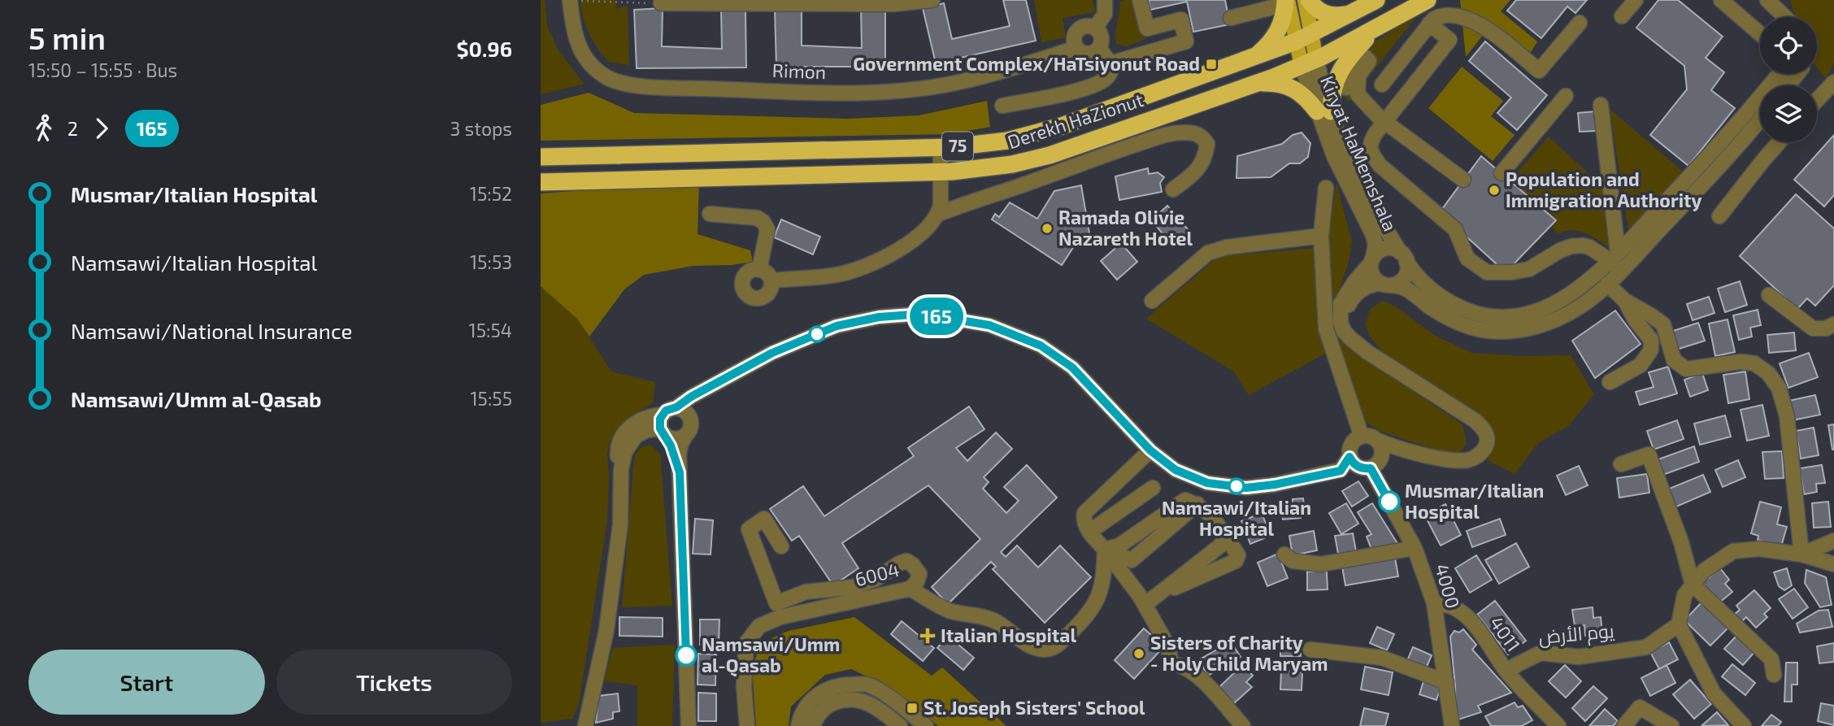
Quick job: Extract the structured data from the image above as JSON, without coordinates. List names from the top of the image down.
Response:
{
  "streets": {
    "highway": ["Derekh HaZionut", "75"],
    "street": [
      "Rimon",
      "Kiryat HaMemshala",
      "6004",
      "4000",
      "4011",
      "يوم الأرض"
    ]
  },
  "crossings": [
    ["Derekh HaZionut", "Kiryat HaMemshala"],
    ["4000", "4011"],
    ["4011", "يوم الأرض"]
  ],
  "places": {
    "transit": ["Government Complex/HaTsiyonut Road", "St. Joseph Sisters' School"],
    "other": [
      "Population and Immigration Authority",
      "Ramada Olivie Nazareth Hotel",
      "Namsawi/Italian Hospital",
      "Musmar/Italian Hospital",
      "Sisters of Charity - Holy Child Maryam",
      "Namsawi/Umm al-Qasab"
    ],
    "health": ["Italian Hospital"]
  },
  "lines": ["bus line 165"],
  "page": {
    "heading": ["5 min", "15:50 – 15:55 · Bus", "$0.96"],
    "on_map": "165",
    "legs": ["2", "165", "3 stops"],
    "list": [
      {
        "name": "Musmar/Italian Hospital",
        "value": "15:52"
      },
      {
        "name": "Namsawi/Italian Hospital",
        "value": "15:53"
      },
      {
        "name": "Namsawi/National Insurance",
        "value": "15:54"
      },
      {
        "name": "Namsawi/Umm al-Qasab",
        "value": "15:55"
      }
    ],
    "buttons": ["Start", "Tickets"]
  }
}
